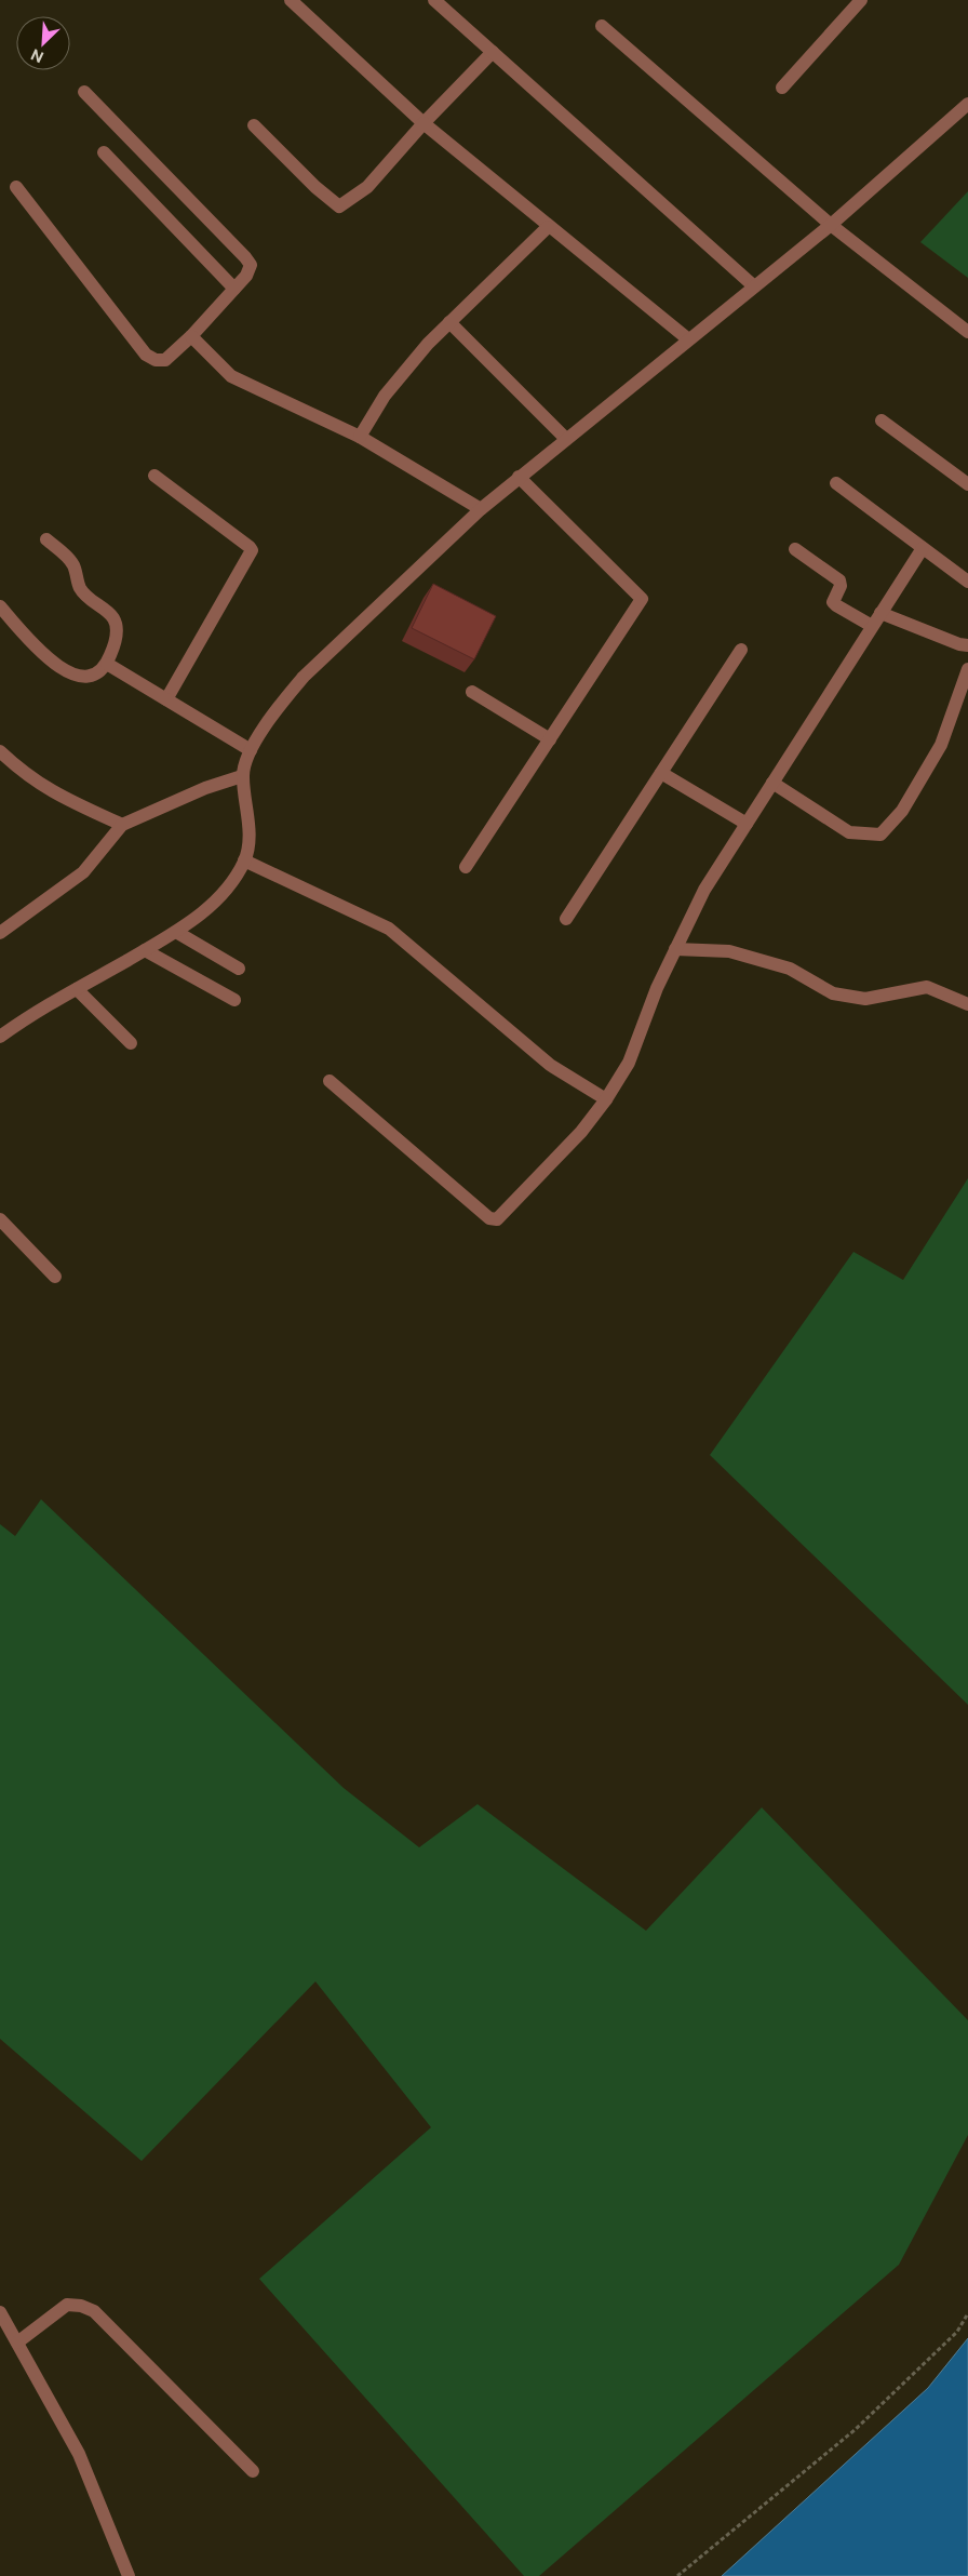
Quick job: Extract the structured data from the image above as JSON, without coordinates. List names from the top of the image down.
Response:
{
  "north": "bottom left"
}
